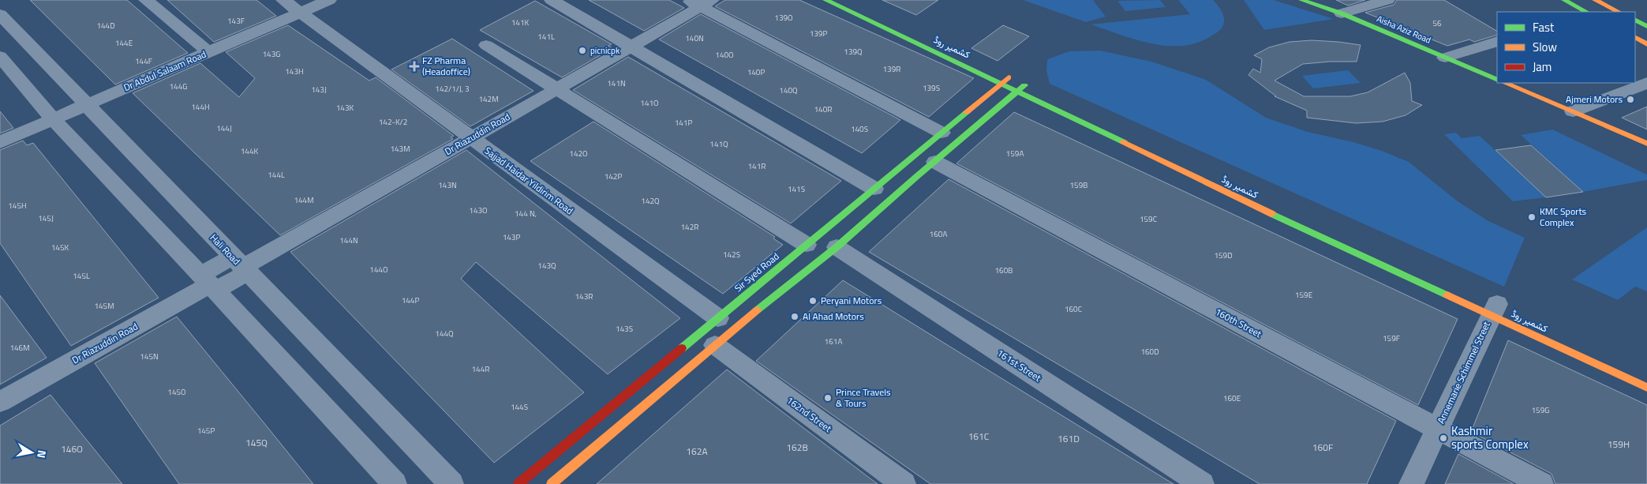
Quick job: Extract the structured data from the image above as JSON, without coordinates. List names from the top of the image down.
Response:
{
  "streets": {
    "main road": ["Aisha Aziz Road", "کشمیر روڈ", "Sir Syed Road"],
    "street": [
      "Dr Abdul Salaam Road",
      "Dr Riazuddin Road",
      "Sajjad Haidar Yildirim Road",
      "Hali Road",
      "160th Street",
      "161st Street",
      "Annemarie Schimmel Street",
      "162nd Street"
    ]
  },
  "crossings": [
    ["کشمیر روڈ", "Sir Syed Road"],
    ["کشمیر روڈ", "Annemarie Schimmel Street"],
    ["Dr Abdul Salaam Road", "Sajjad Haidar Yildirim Road"],
    ["Dr Abdul Salaam Road", "Hali Road"],
    ["Dr Riazuddin Road", "Sajjad Haidar Yildirim Road"],
    ["Dr Riazuddin Road", "Hali Road"],
    ["Sajjad Haidar Yildirim Road", "Sir Syed Road"],
    ["160th Street", "Annemarie Schimmel Street"]
  ],
  "places": {
    "other": [
      "picnicpk",
      "Ajmeri Motors",
      "KMC Sports Complex",
      "Peryani Motors",
      "Al Ahad Motors",
      "Prince Travels & Tours",
      "Kashmir sports Complex"
    ],
    "health": ["FZ Pharma (Headoffice)"]
  },
  "house_numbers": [
    "139O",
    "143F",
    "141K",
    "56",
    "144D",
    "139P",
    "141L",
    "140N",
    "144E",
    "139Q",
    "143G",
    "140O",
    "144F",
    "139R",
    "143H",
    "140P",
    "141N",
    "144G",
    "139S",
    "142/1/J, 3",
    "143J",
    "140Q",
    "142M",
    "141O",
    "144H",
    "143K",
    "140R",
    "142-K/2",
    "141P",
    "144J",
    "140S",
    "141Q",
    "143M",
    "144K",
    "142O",
    "159A",
    "141R",
    "144L",
    "142P",
    "143N",
    "159B",
    "141S",
    "144M",
    "142Q",
    "145H",
    "143O",
    "144 N,",
    "145J",
    "159C",
    "142R",
    "160A",
    "143P",
    "144N",
    "145K",
    "142S",
    "159D",
    "143Q",
    "144O",
    "160B",
    "145L",
    "159E",
    "143R",
    "144P",
    "145M",
    "160C",
    "143S",
    "144Q",
    "159F",
    "161A",
    "146M",
    "160D",
    "145N",
    "144R",
    "145O",
    "160E",
    "144S",
    "159G",
    "145P",
    "161C",
    "161D",
    "145Q",
    "159H",
    "162B",
    "160F",
    "146O",
    "162A"
  ],
  "legend": ["Fast", "Slow", "Jam"],
  "north": "right"
}
